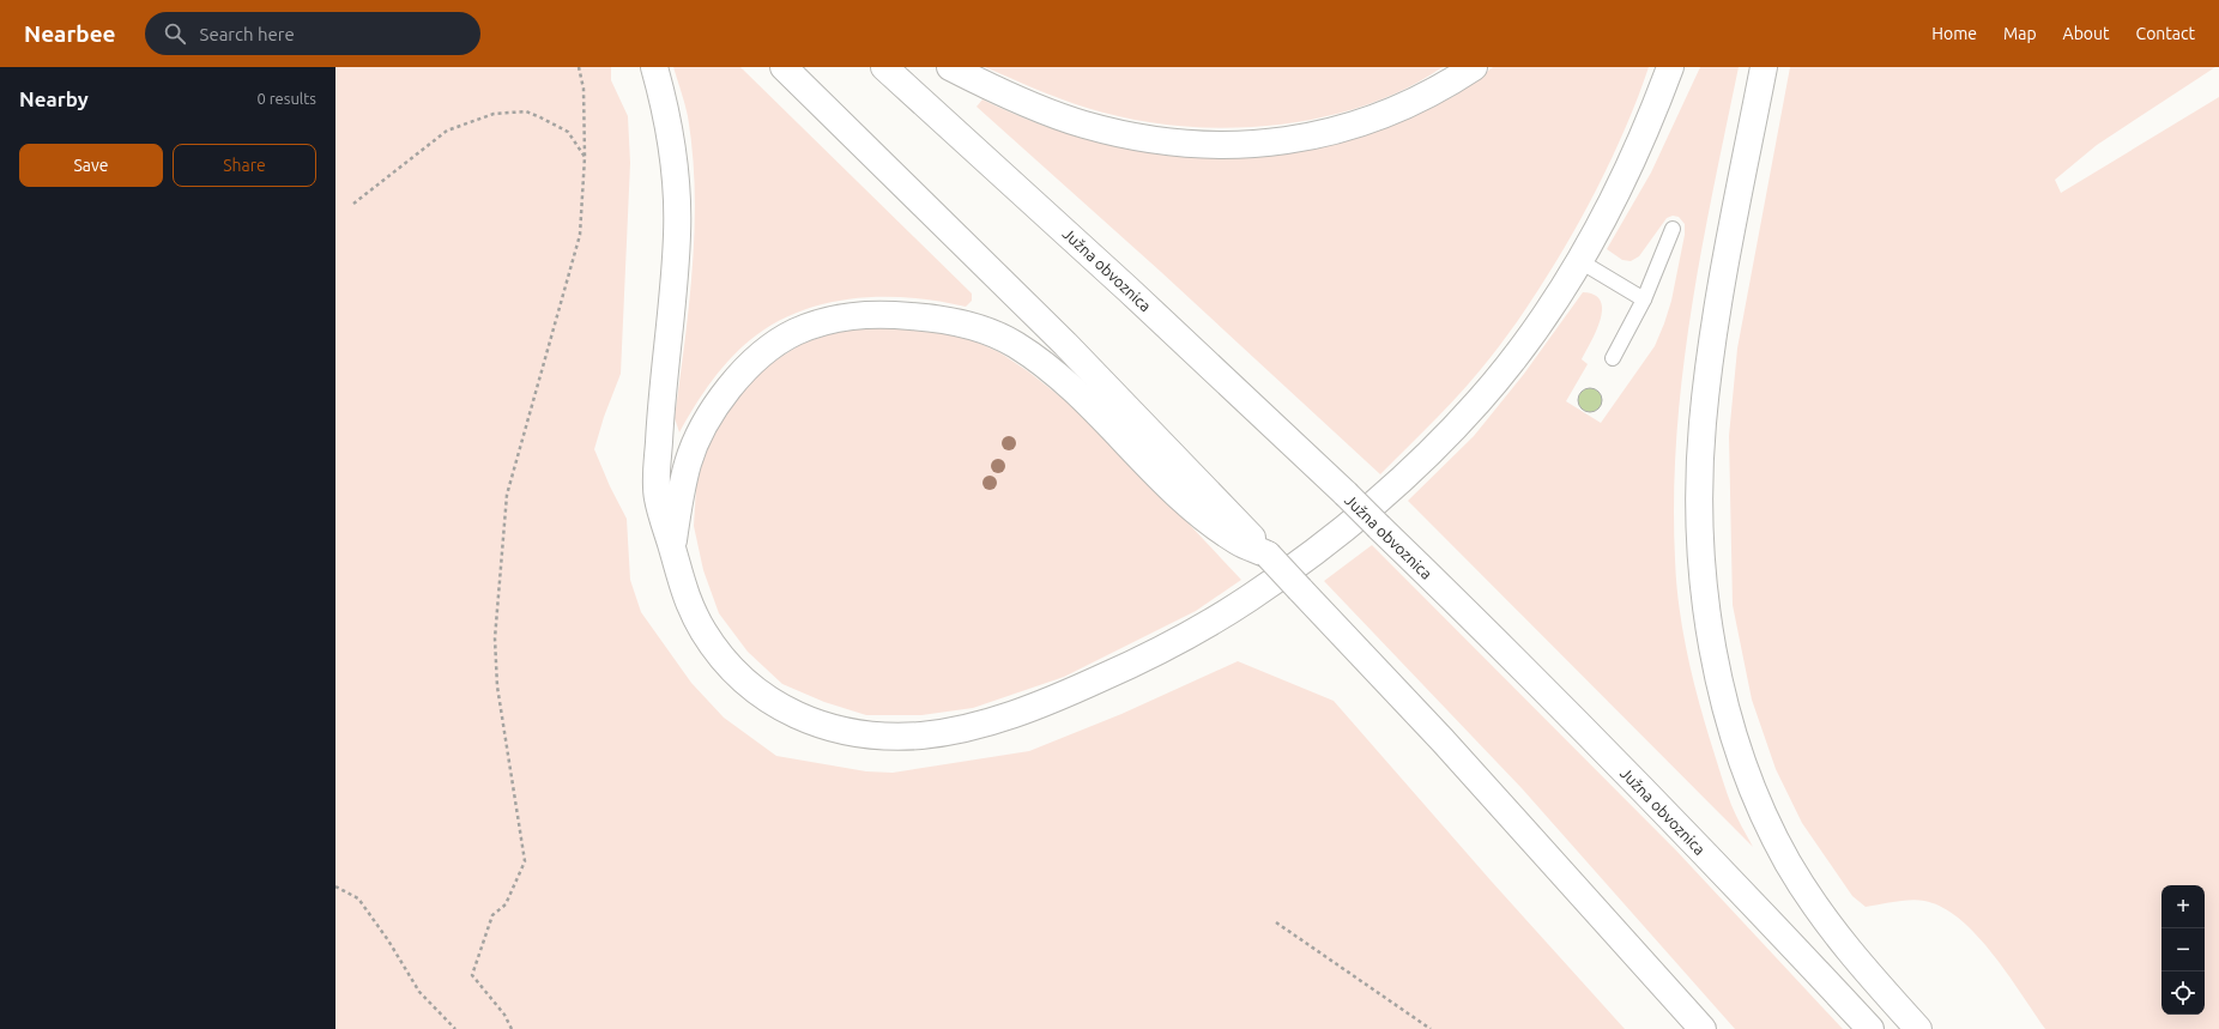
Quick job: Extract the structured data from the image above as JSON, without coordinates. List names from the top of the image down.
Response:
{
  "streets": {
    "highway": ["Južna obvoznica"]
  },
  "page": {
    "header": "Nearbee",
    "search": "Search here",
    "nav": [
      "Home",
      "Map",
      "About",
      "Contact"
    ],
    "heading": ["Nearby", "0 results"],
    "buttons": ["Save", "Share"],
    "map_buttons": ["+", "−"]
  }
}
